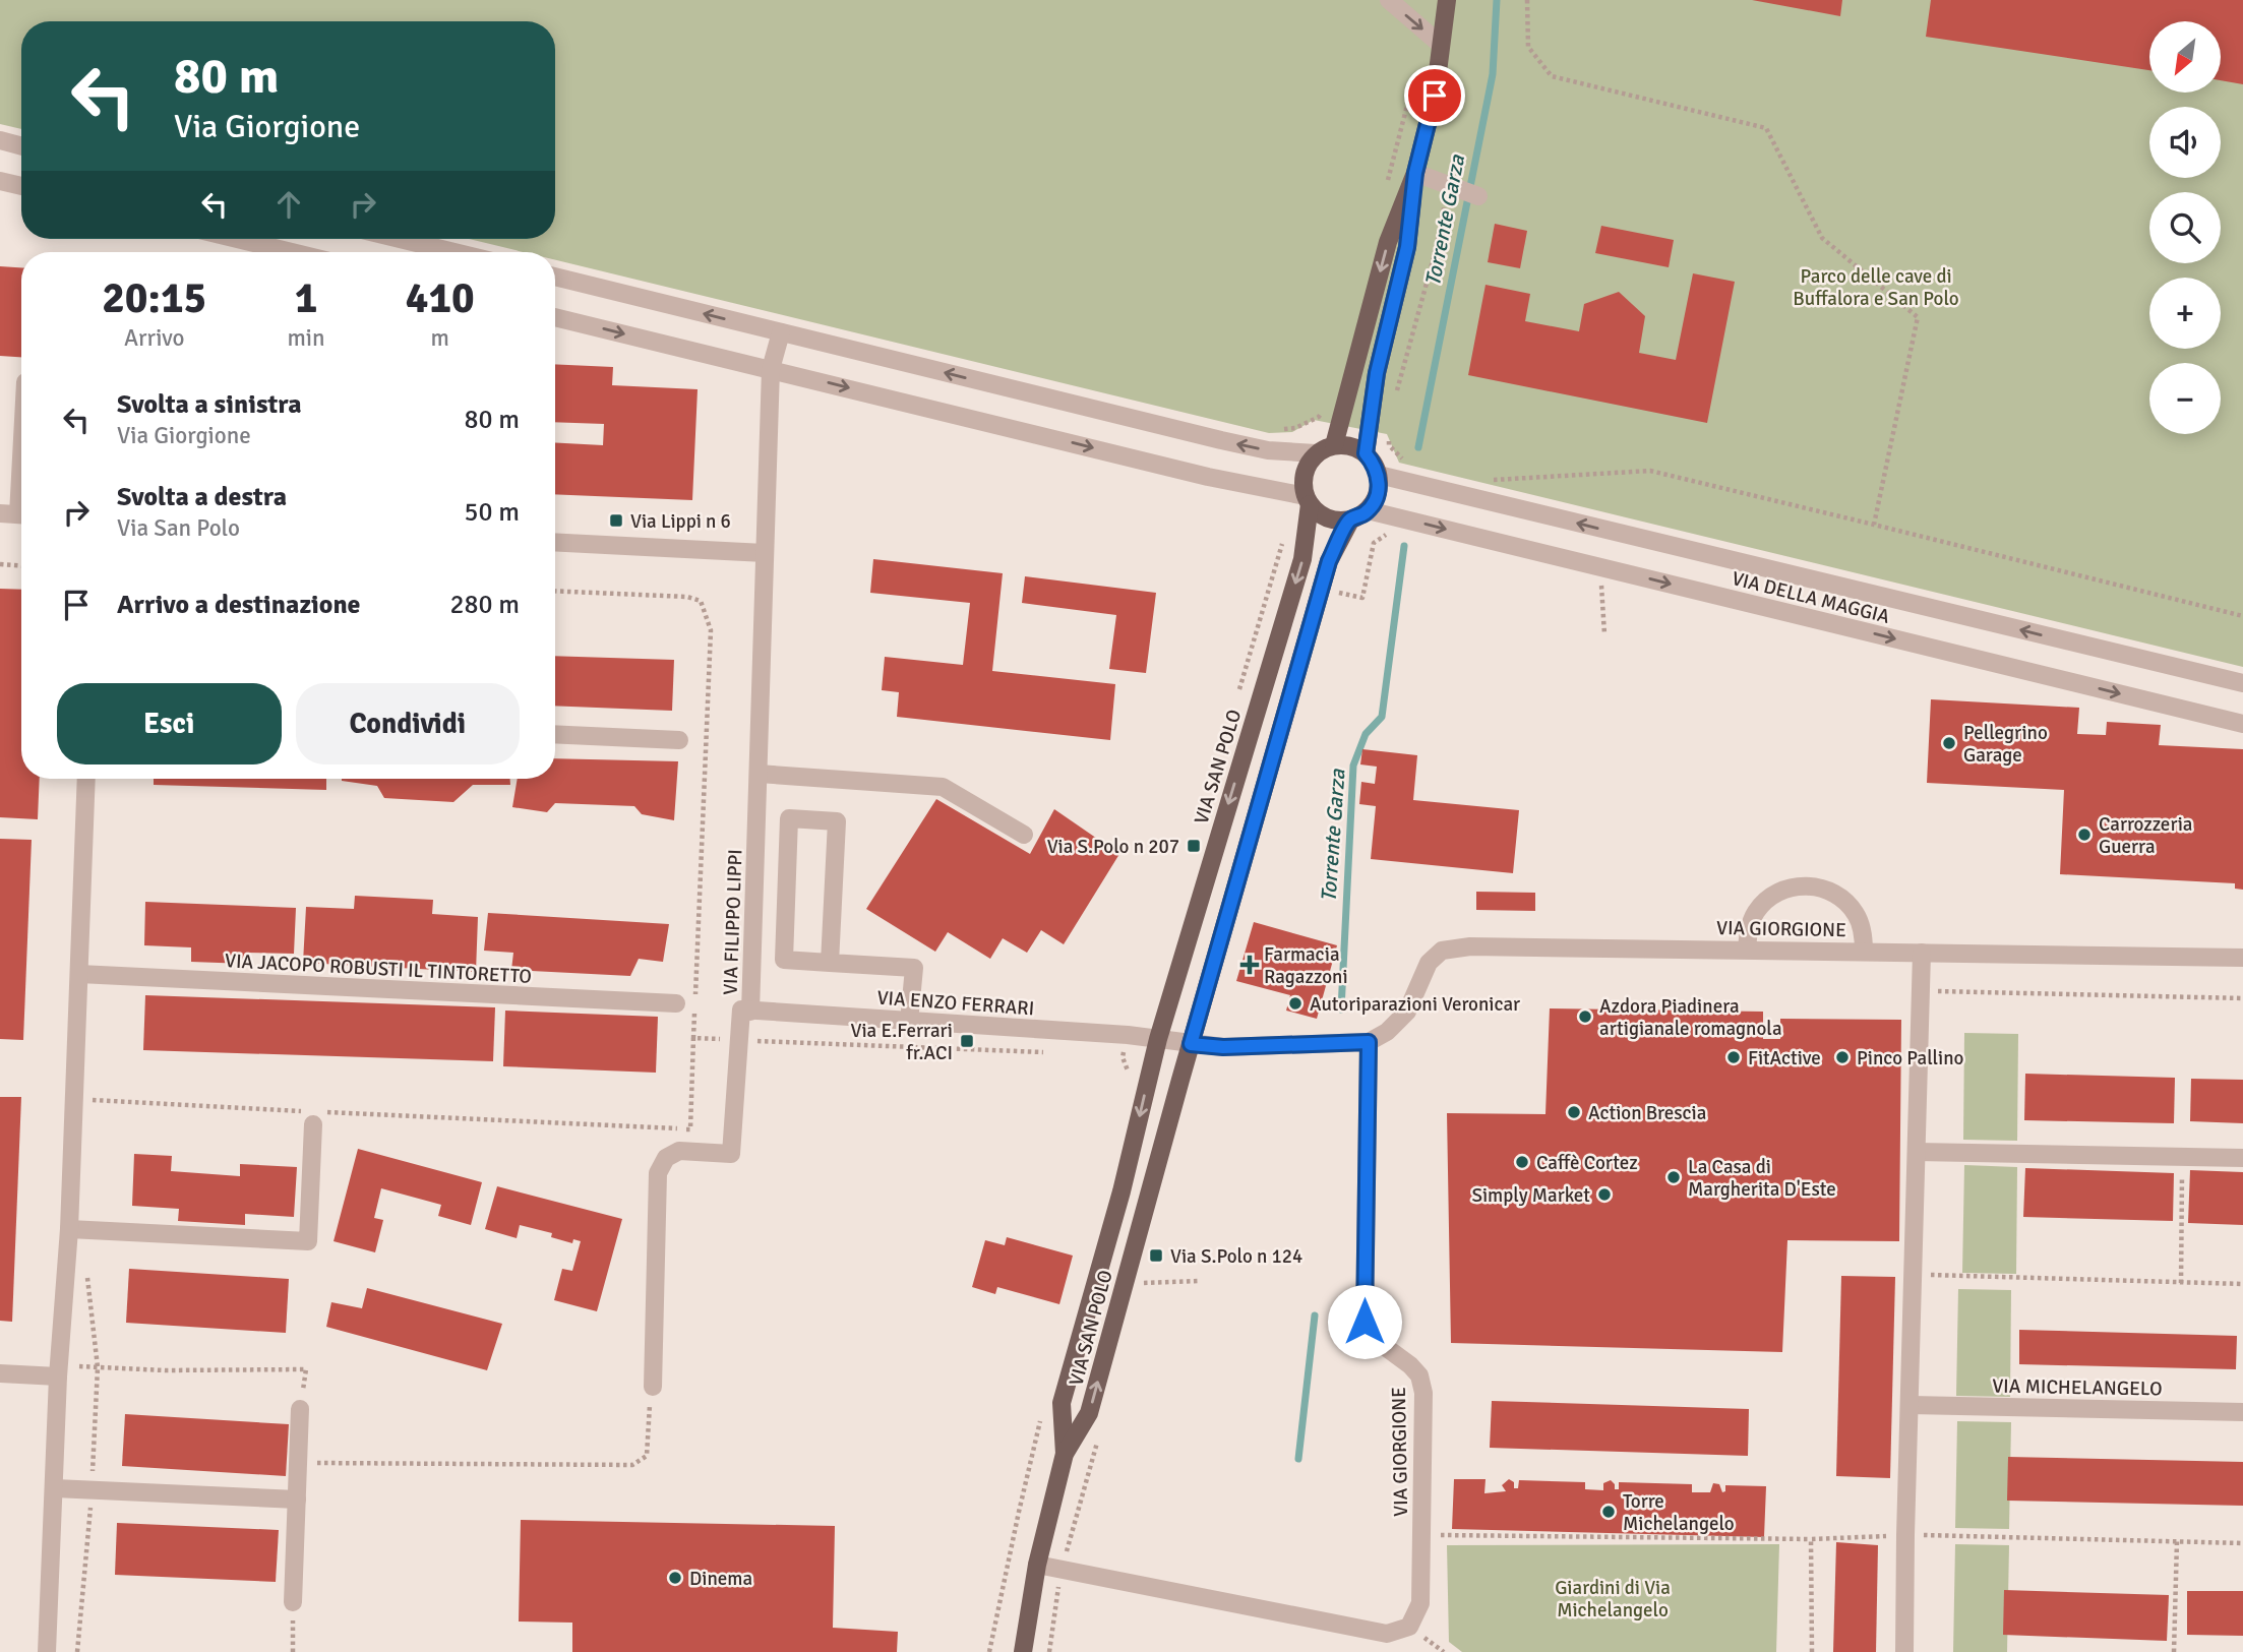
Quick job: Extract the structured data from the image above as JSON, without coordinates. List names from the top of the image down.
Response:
{
  "streets": {
    "main road": ["VIA SAN POLO"],
    "street": [
      "VIA DELLA MAGGIA",
      "VIA FILIPPO LIPPI",
      "VIA GIORGIONE",
      "VIA JACOPO ROBUSTI IL TINTORETTO",
      "VIA ENZO FERRARI",
      "VIA MICHELANGELO"
    ]
  },
  "crossings": [
    ["VIA DELLA MAGGIA", "VIA SAN POLO"],
    ["VIA SAN POLO", "VIA GIORGIONE"],
    ["VIA SAN POLO", "VIA ENZO FERRARI"],
    ["VIA FILIPPO LIPPI", "VIA ENZO FERRARI"]
  ],
  "water": ["Torrente Garza"],
  "parks": ["Parco delle cave di Buffalora e San Polo", "Giardini di Via Michelangelo"],
  "places": {
    "transit": [
      "Via Lippi n 6",
      "Via S.Polo n 207",
      "Via E.Ferrari fr.ACI",
      "Via S.Polo n 124"
    ],
    "other": [
      "Pellegrino Garage",
      "Carrozzeria Guerra",
      "Autoriparazioni Veronicar",
      "Azdora Piadinera artigianale romagnola",
      "FitActive",
      "Pinco Pallino",
      "Action Brescia",
      "Caffè Cortez",
      "La Casa di Margherita D'Este",
      "Simply Market",
      "Torre Michelangelo",
      "Dinema"
    ],
    "health": ["Farmacia Ragazzoni"]
  },
  "north": "bottom left",
  "page": {
    "map_buttons": ["+", "−"],
    "turn": ["80 m", "Via Giorgione"],
    "eta": [
      "20:15",
      "Arrivo",
      "1",
      "min",
      "410",
      "m"
    ],
    "list": [
      {
        "name": "Svolta a sinistra",
        "note": "Via Giorgione",
        "value": "80 m"
      },
      {
        "name": "Svolta a destra",
        "note": "Via San Polo",
        "value": "50 m"
      },
      {
        "name": "Arrivo a destinazione",
        "value": "280 m"
      }
    ],
    "buttons": ["Esci", "Condividi"]
  }
}
